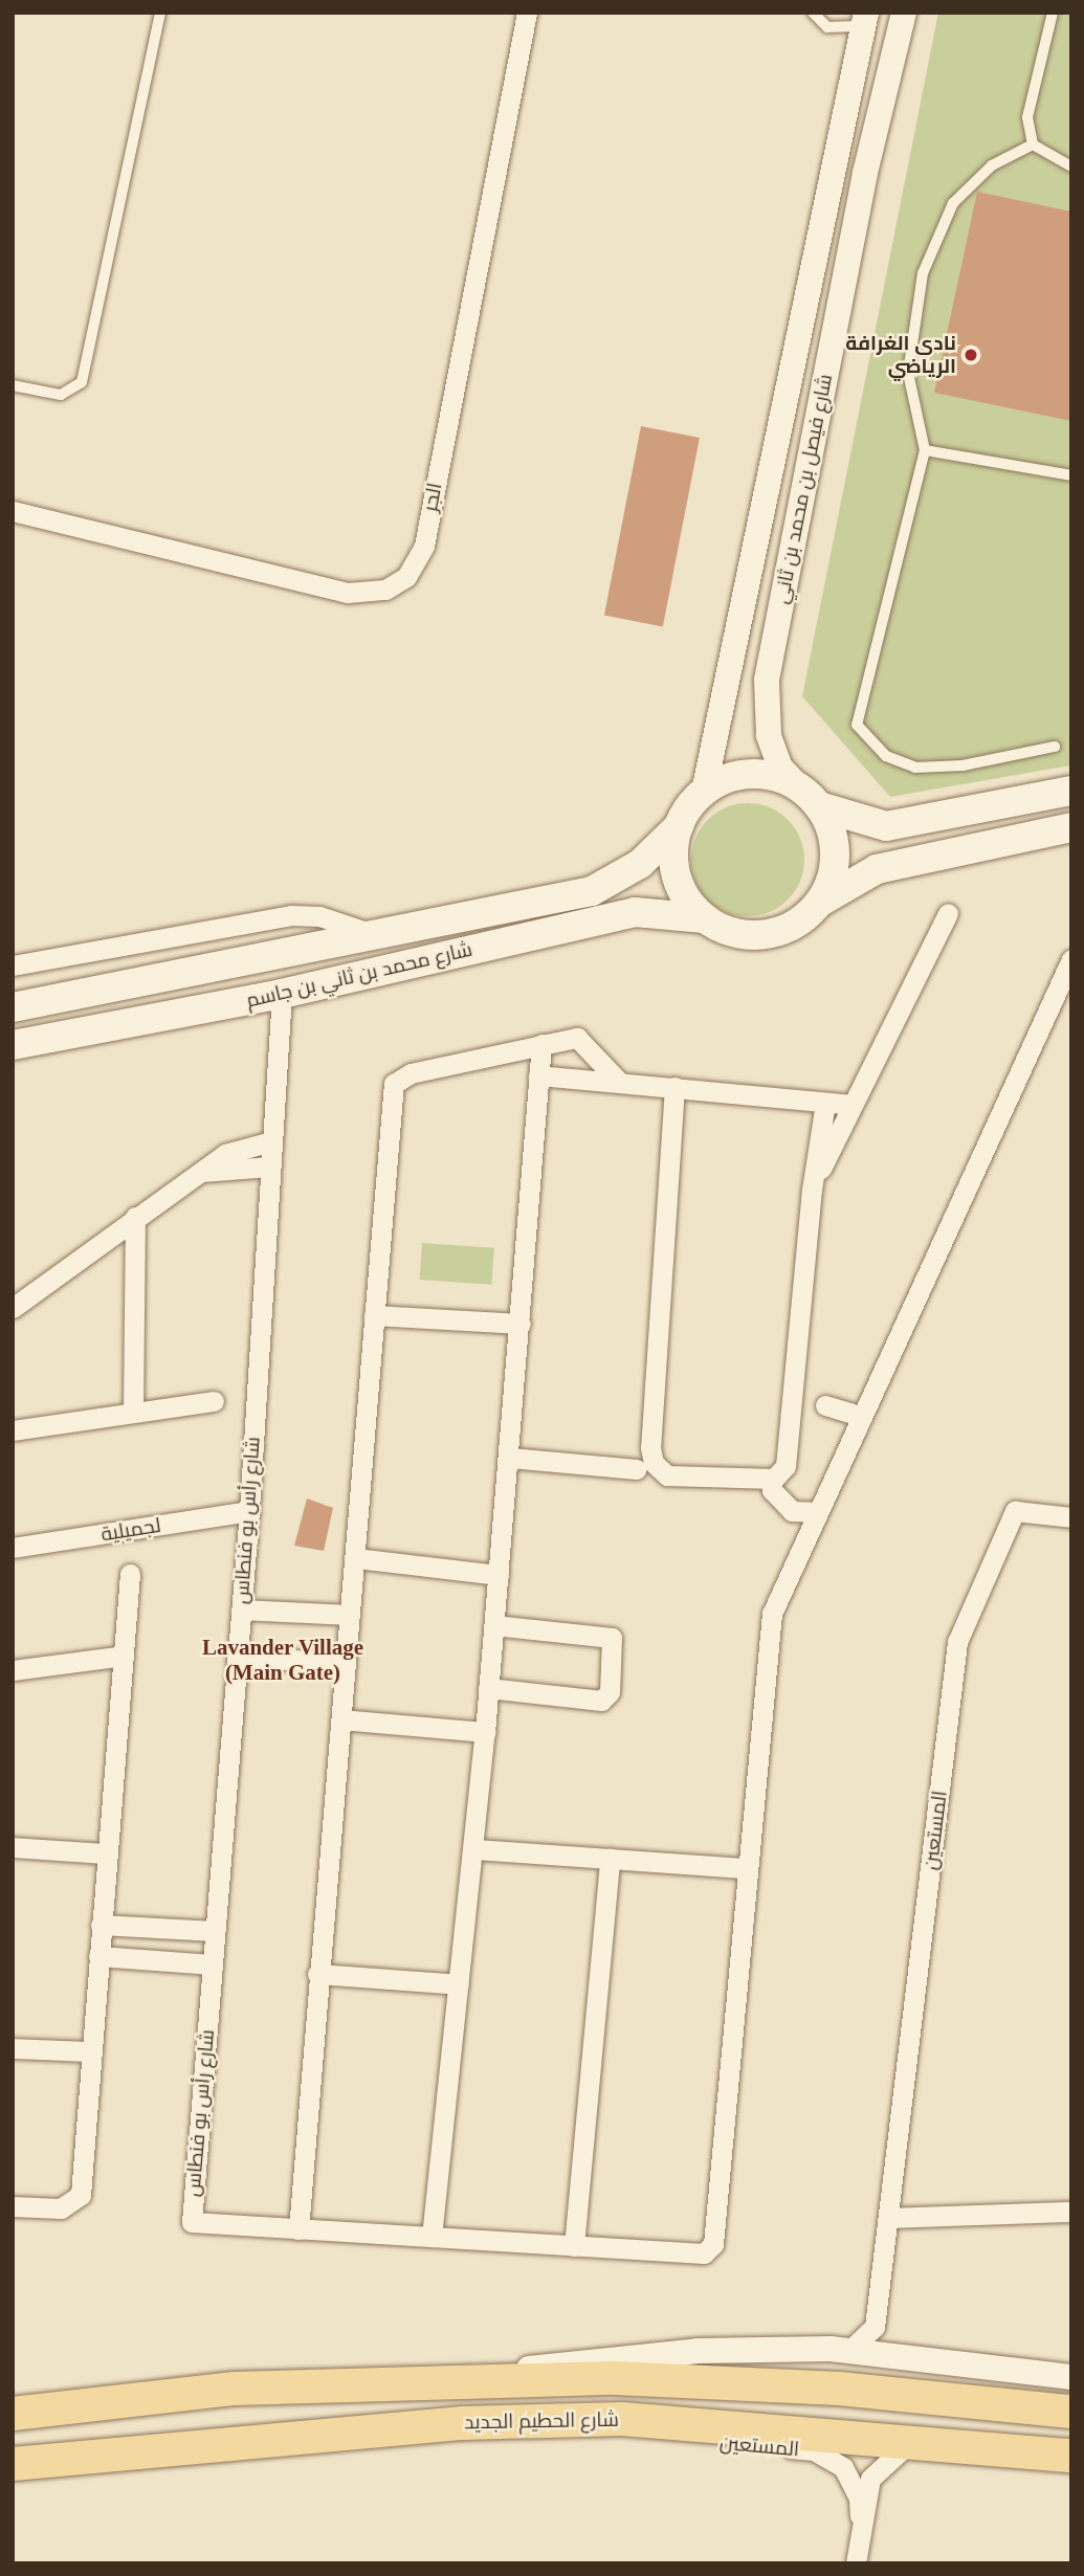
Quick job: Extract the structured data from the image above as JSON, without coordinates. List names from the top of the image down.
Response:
{
  "streets": {
    "main road": ["شارع محمد بن ثاني بن جاسم", "شارع الحطيم الجديد"],
    "street": [
      "شارع فيصل بن محمد بن ثاني",
      "الجر",
      "شارع رأس بو فنطاس",
      "لجميلية",
      "المستعين"
    ]
  },
  "crossings": [
    ["شارع فيصل بن محمد بن ثاني", "شارع محمد بن ثاني بن جاسم"],
    ["شارع محمد بن ثاني بن جاسم", "شارع رأس بو فنطاس"],
    ["شارع رأس بو فنطاس", "لجميلية"],
    ["المستعين", "شارع الحطيم الجديد"]
  ],
  "districts": ["Lavander Village (Main Gate)"],
  "places": ["نادي الغرافة الرياضي"]
}
